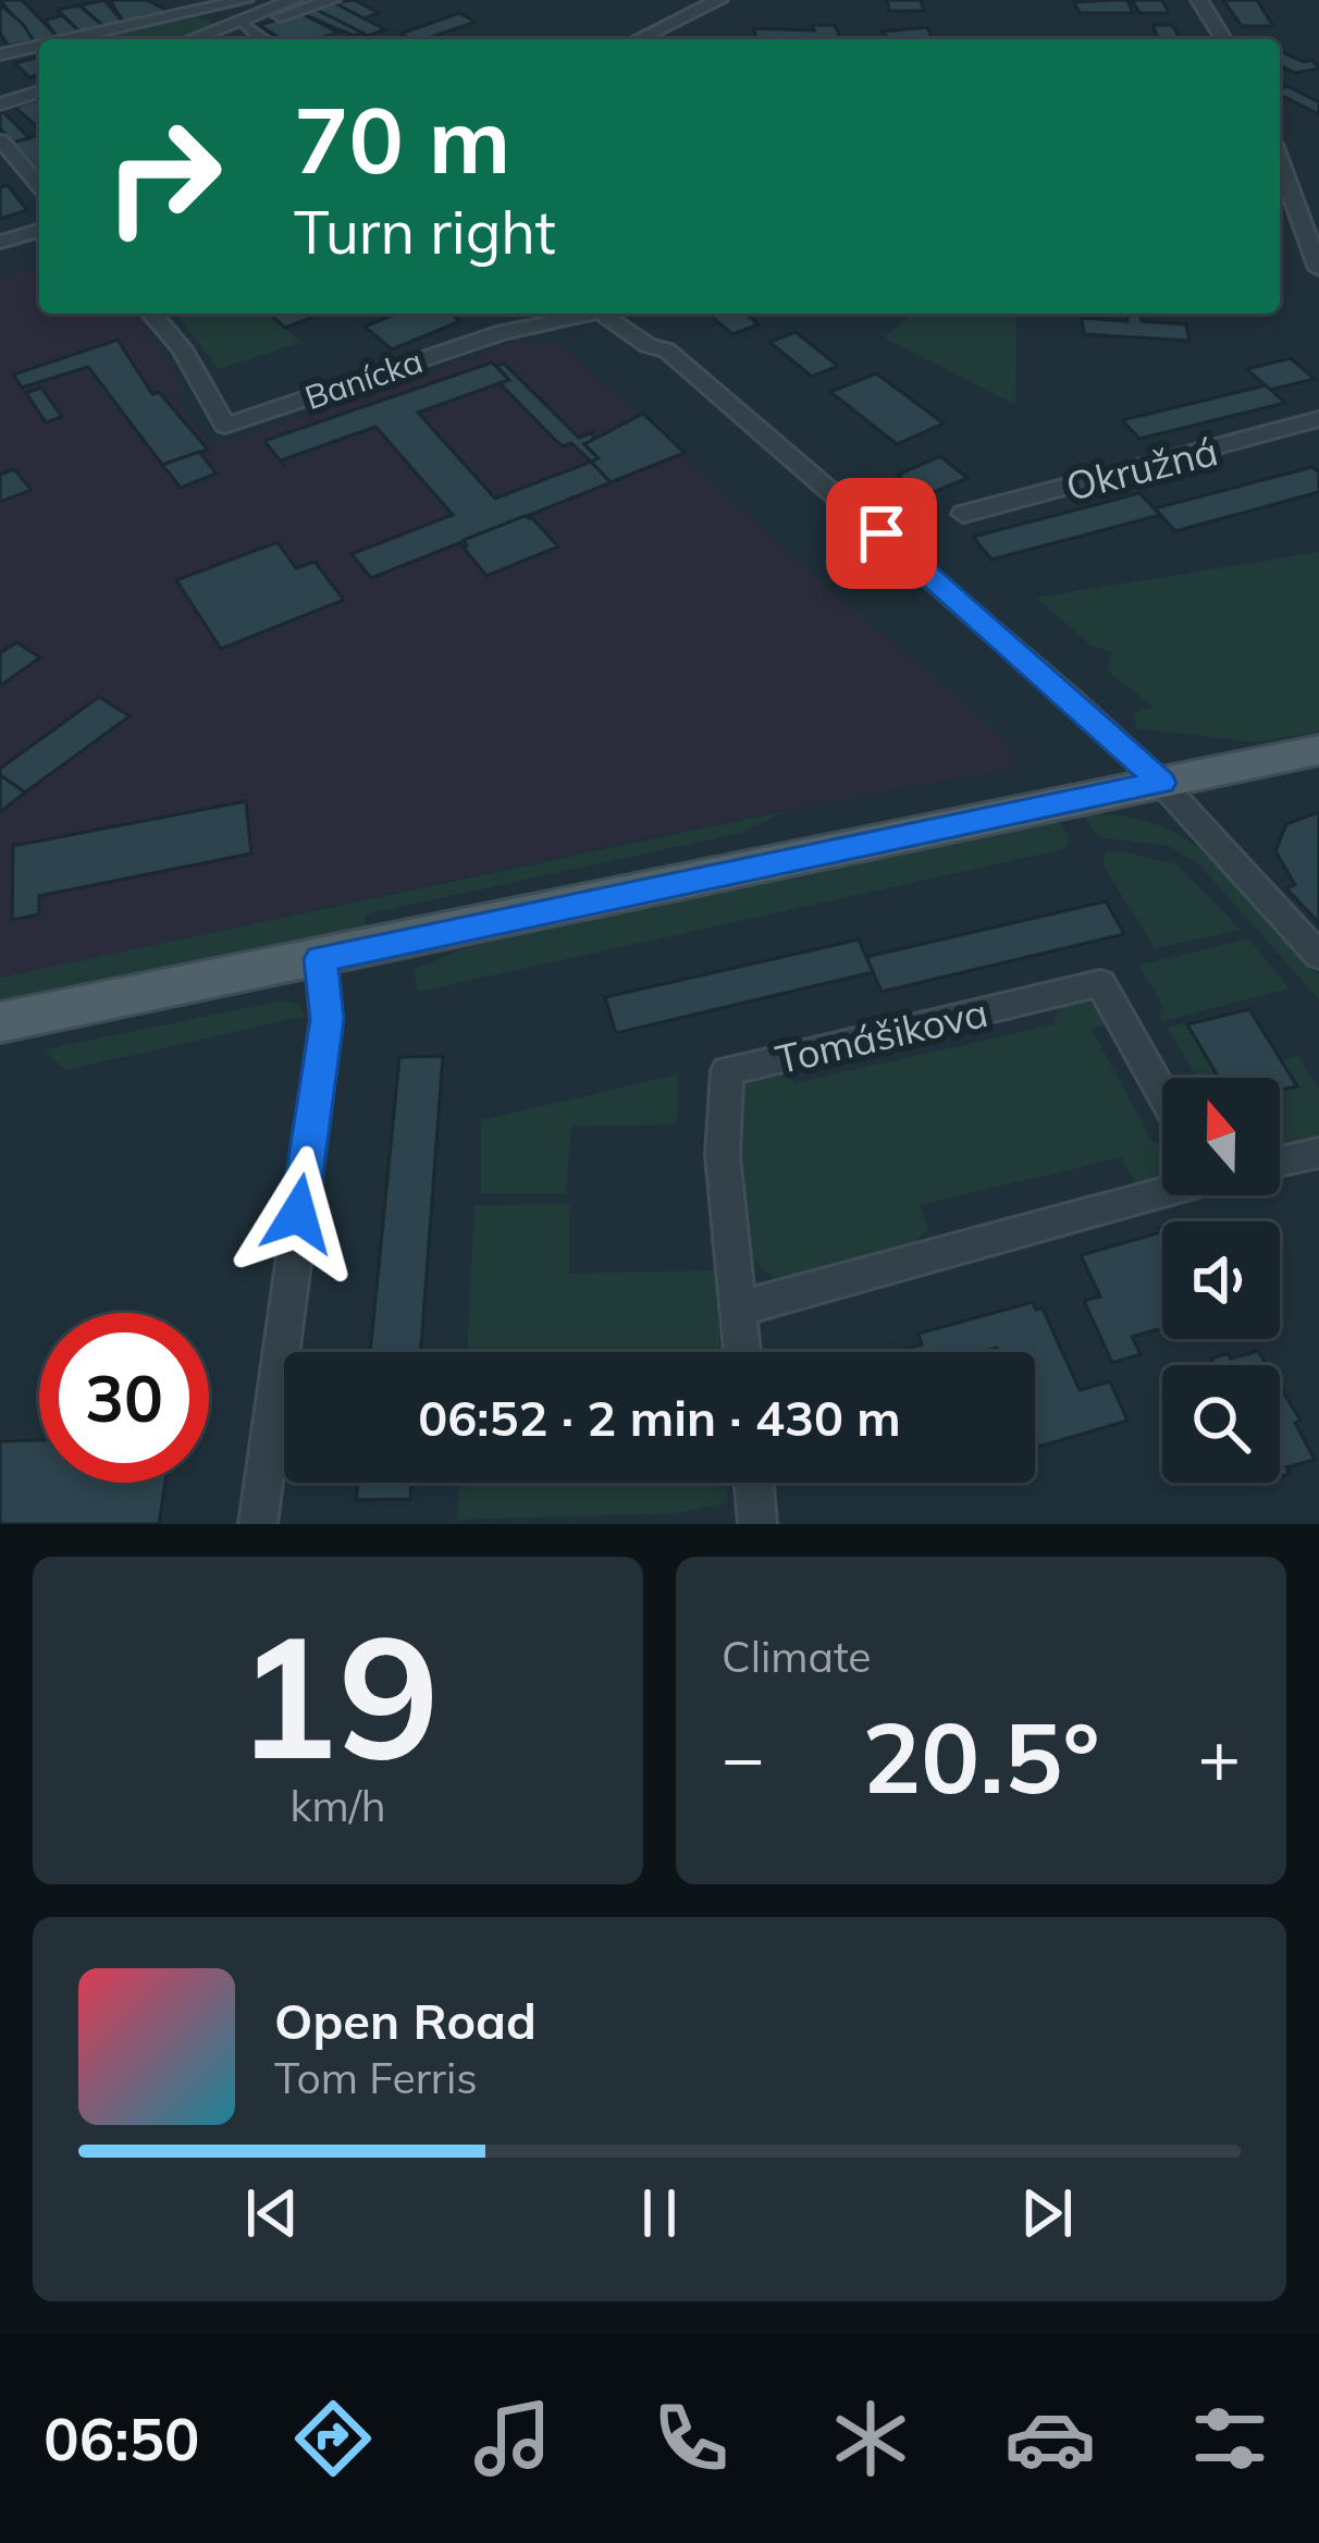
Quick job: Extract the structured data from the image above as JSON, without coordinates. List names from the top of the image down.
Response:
{
  "streets": {
    "street": ["Banícka", "Okružná", "Tomášikova"]
  },
  "north": "top",
  "page": {
    "turn": ["70 m", "Turn right"],
    "limit": "30",
    "trip": "06:52 · 2 min · 430 m",
    "tile": [
      ["19", "km/h"],
      "Climate"
    ],
    "heat": ["−", "20.5°", "+"],
    "song": ["Open Road", "Tom Ferris"],
    "tabs": "06:50"
  }
}
